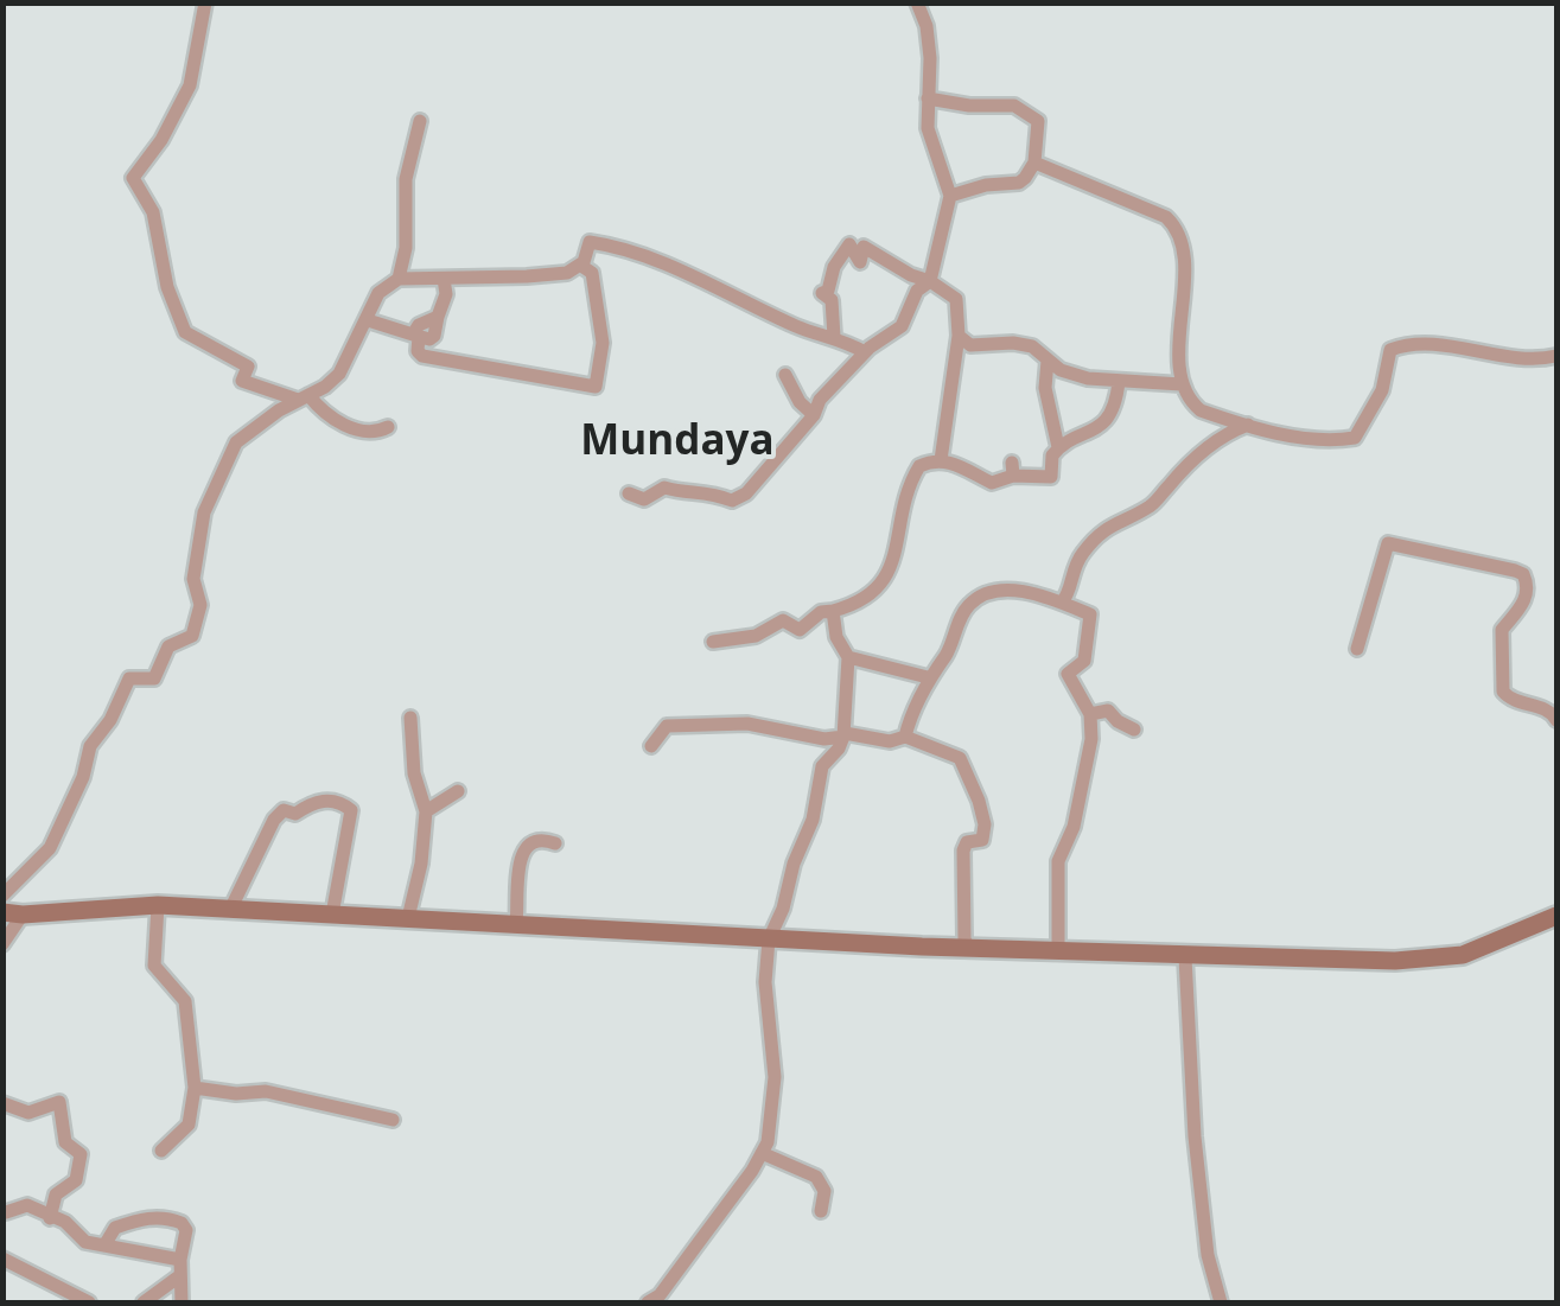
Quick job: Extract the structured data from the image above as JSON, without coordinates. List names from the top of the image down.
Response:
{
  "districts": ["Mundaya"]
}
